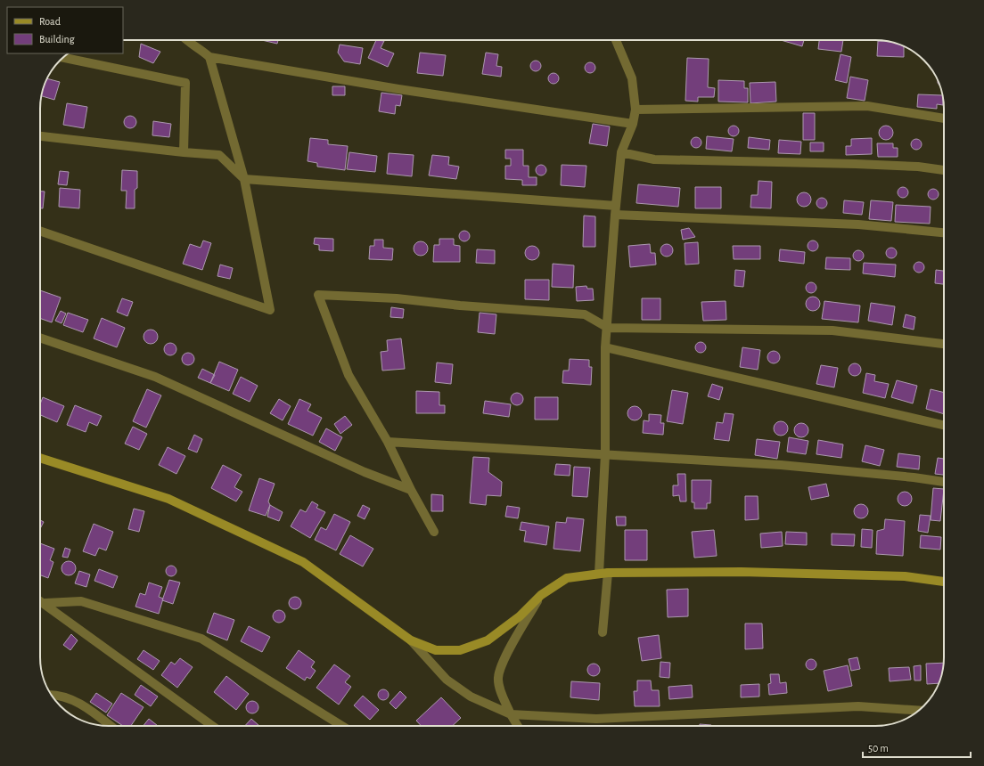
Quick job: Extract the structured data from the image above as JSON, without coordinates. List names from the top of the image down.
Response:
{
  "legend": ["Road", "Building"],
  "scale_bar": "50 m"
}
